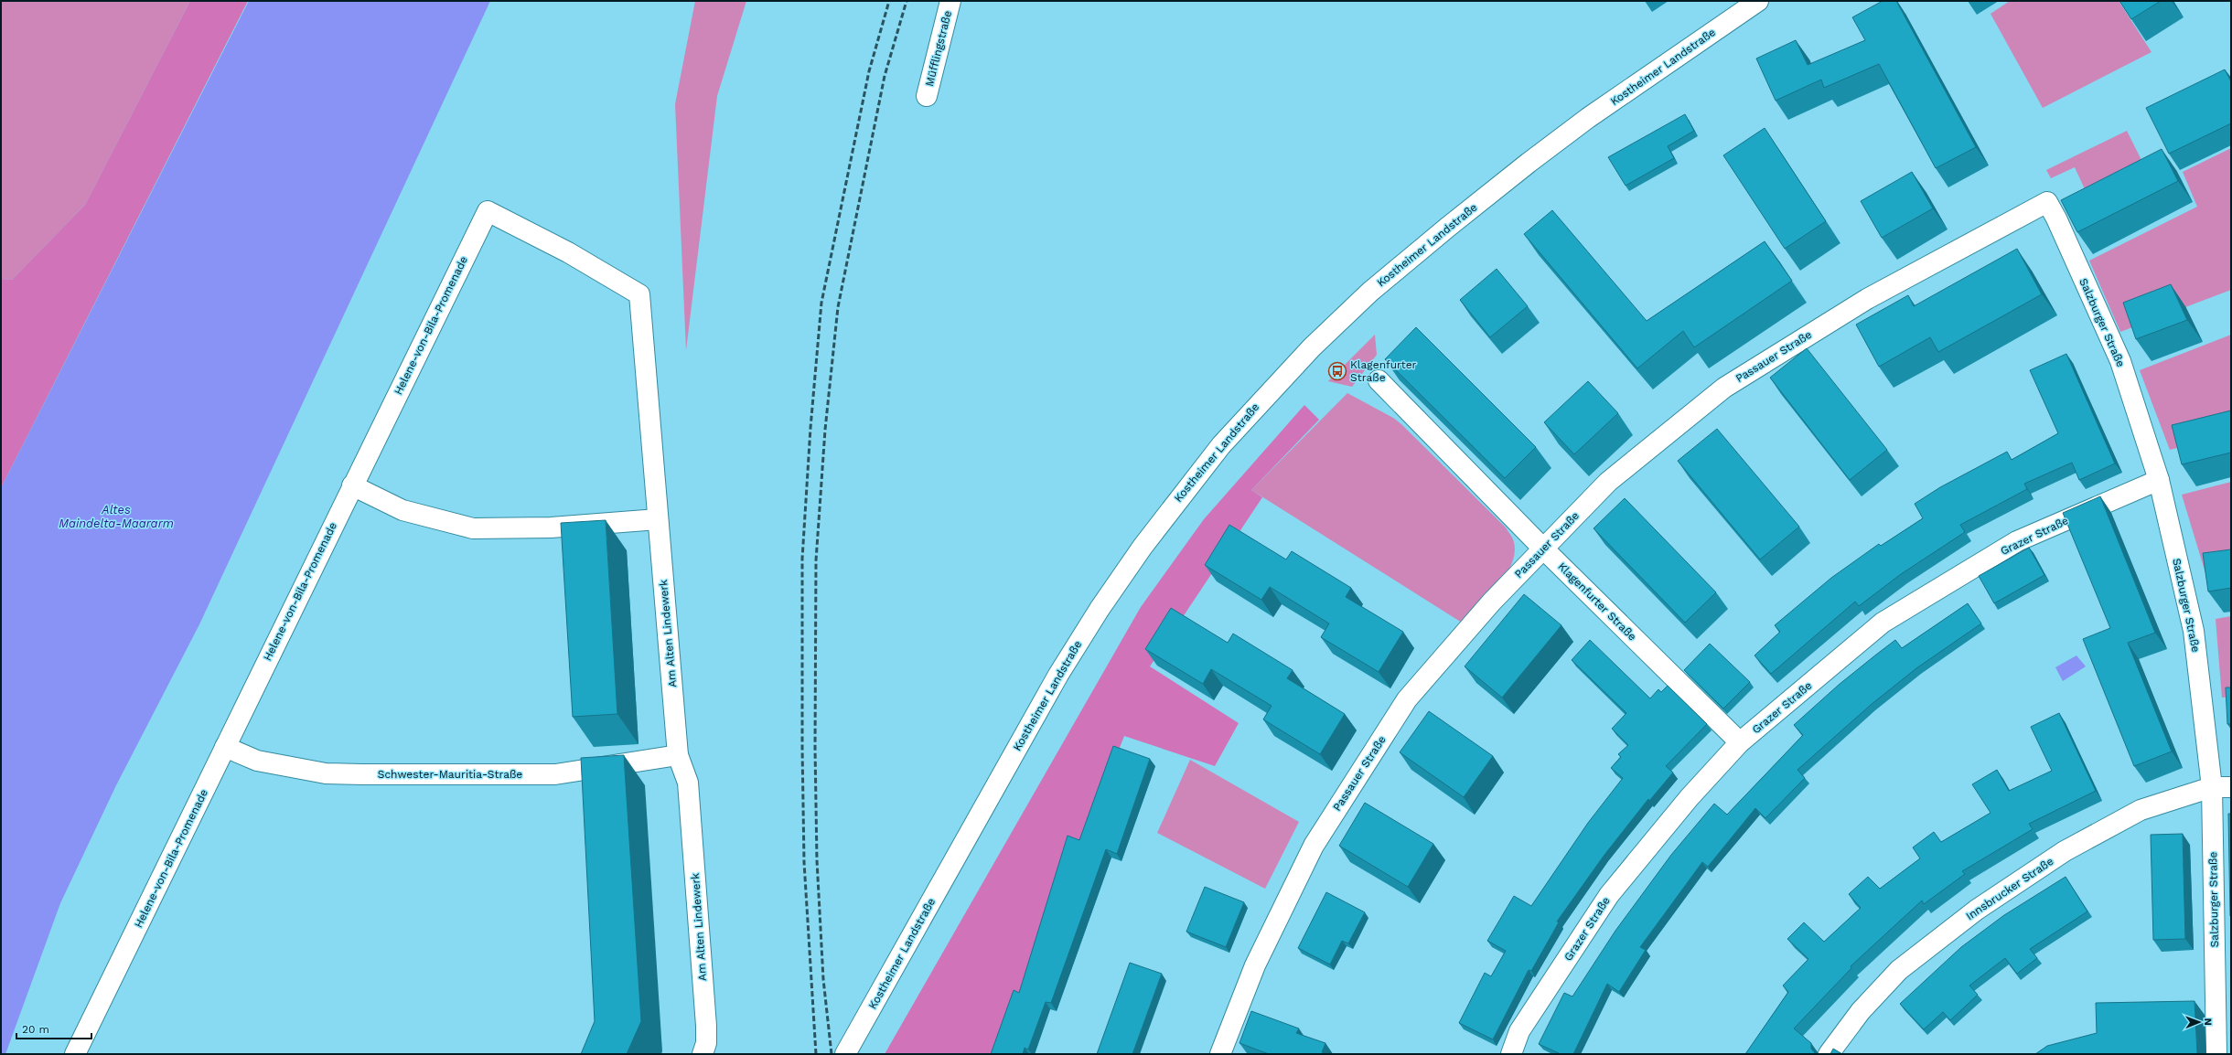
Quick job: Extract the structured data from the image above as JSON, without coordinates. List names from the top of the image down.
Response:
{
  "streets": {
    "street": [
      "Müfflingstraße",
      "Kostheimer Landstraße",
      "Salzburger Straße",
      "Helene-von-Bila-Promenade",
      "Passauer Straße",
      "Grazer Straße",
      "Klagenfurter Straße",
      "Am Alten Lindewerk",
      "Schwester-Mauritia-Straße",
      "Innsbrucker Straße"
    ]
  },
  "crossings": [
    ["Salzburger Straße", "Passauer Straße"],
    ["Salzburger Straße", "Grazer Straße"],
    ["Salzburger Straße", "Innsbrucker Straße"],
    ["Helene-von-Bila-Promenade", "Am Alten Lindewerk"],
    ["Helene-von-Bila-Promenade", "Schwester-Mauritia-Straße"],
    ["Passauer Straße", "Klagenfurter Straße"],
    ["Grazer Straße", "Klagenfurter Straße"],
    ["Am Alten Lindewerk", "Schwester-Mauritia-Straße"]
  ],
  "water": ["Altes Maindelta-Maararm"],
  "places": {
    "bus stop": ["Klagenfurter Straße"]
  },
  "scale_bar": "20 m",
  "north": "right"
}
